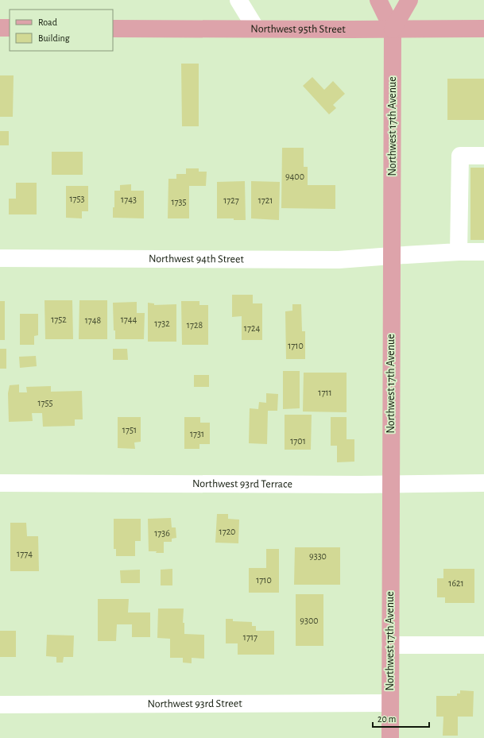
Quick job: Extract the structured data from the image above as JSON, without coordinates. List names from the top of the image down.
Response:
{
  "streets": {
    "main road": ["Northwest 95th Street", "Northwest 17th Avenue"],
    "street": ["Northwest 94th Street", "Northwest 93rd Terrace", "Northwest 93rd Street"]
  },
  "crossings": [
    ["Northwest 95th Street", "Northwest 17th Avenue"],
    ["Northwest 17th Avenue", "Northwest 94th Street"],
    ["Northwest 17th Avenue", "Northwest 93rd Terrace"],
    ["Northwest 17th Avenue", "Northwest 93rd Street"]
  ],
  "house_numbers": [
    "9400",
    "1753",
    "1743",
    "1727",
    "1721",
    "1735",
    "1752",
    "1744",
    "1748",
    "1732",
    "1728",
    "1724",
    "1710",
    "1711",
    "1755",
    "1751",
    "1731",
    "1701",
    "1720",
    "1736",
    "1774",
    "9330",
    "1710",
    "1621",
    "9300",
    "1717"
  ],
  "legend": ["Road", "Building"],
  "scale_bar": "20 m"
}
